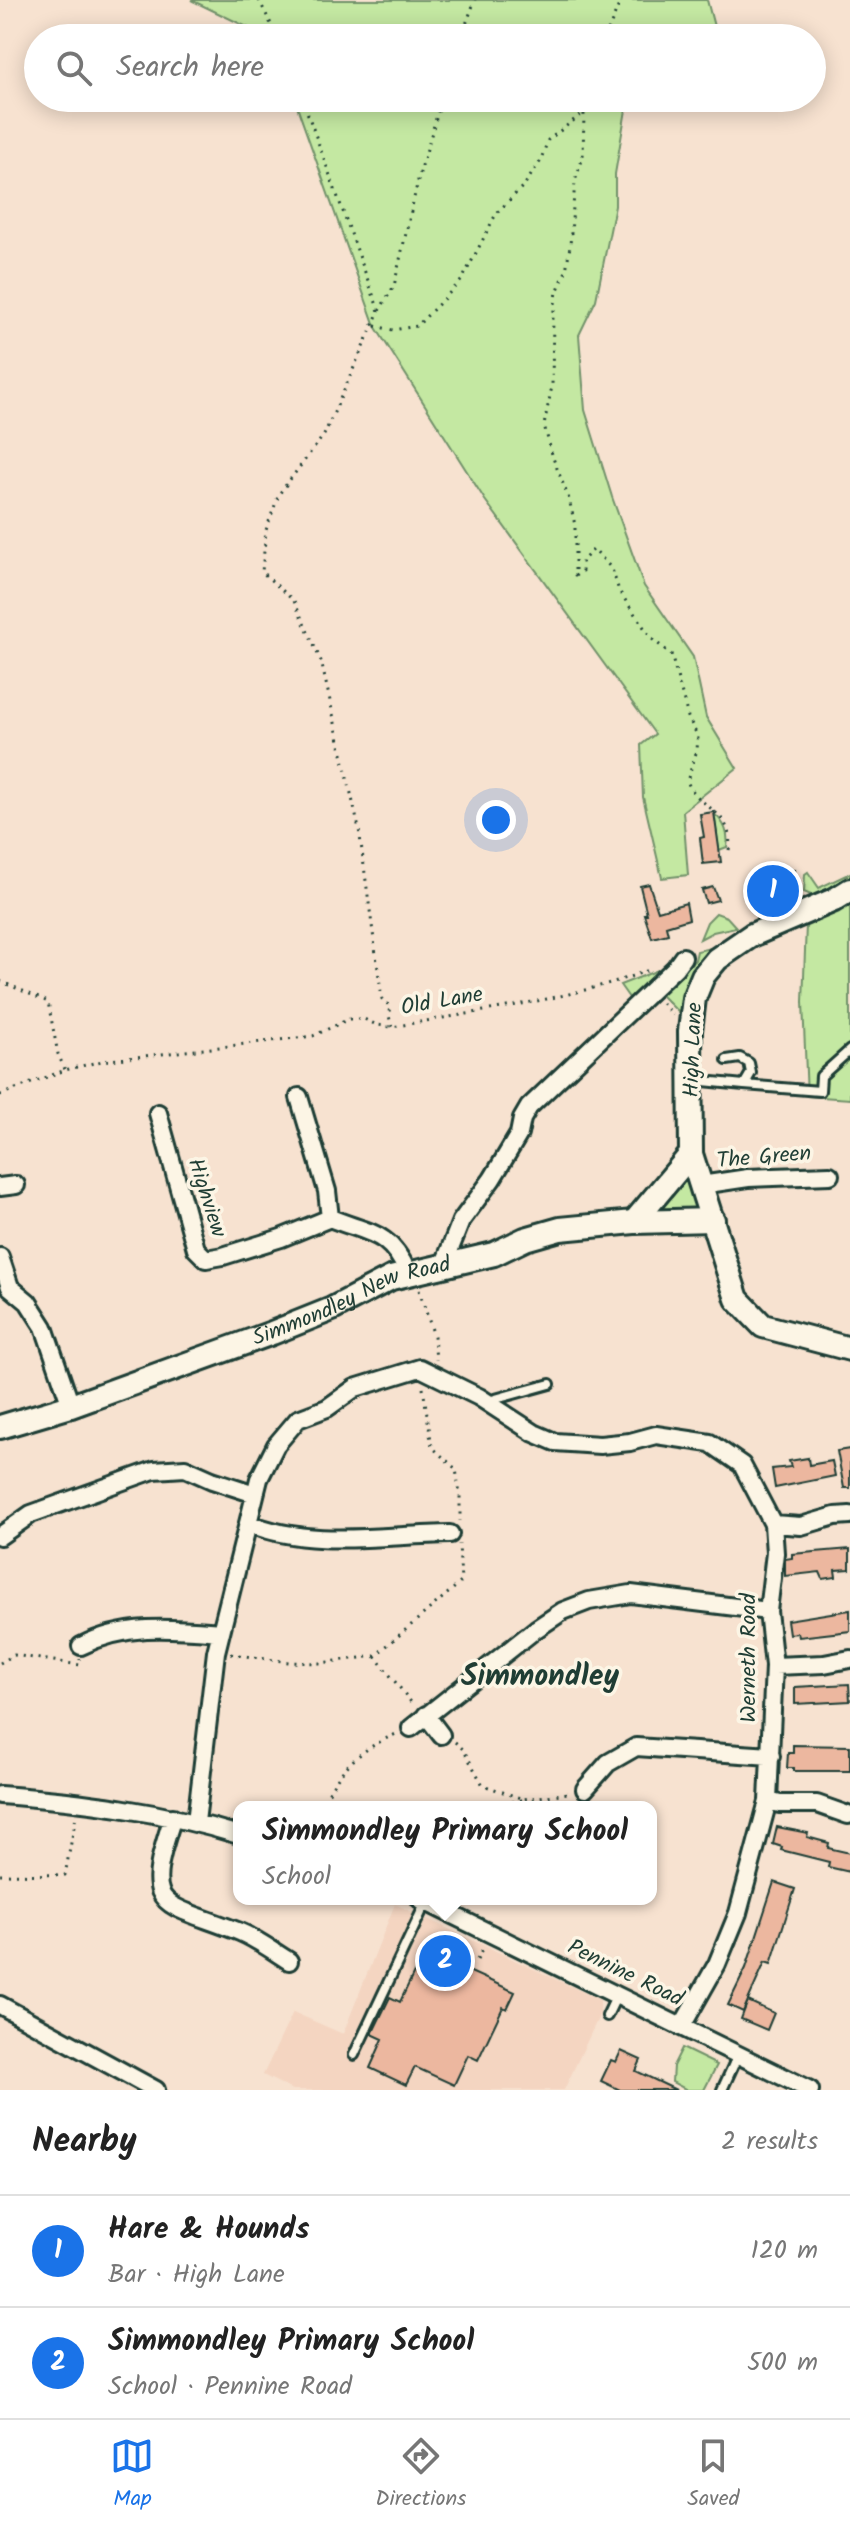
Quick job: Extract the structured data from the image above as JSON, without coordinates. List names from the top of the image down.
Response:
{
  "streets": {
    "street": [
      "High Lane",
      "The Green",
      "Highview",
      "Simmondley New Road",
      "Werneth Road",
      "Pennine Road"
    ],
    "path": ["Old Lane"]
  },
  "crossings": [
    ["High Lane", "The Green"],
    ["High Lane", "Simmondley New Road"],
    ["Werneth Road", "Pennine Road"]
  ],
  "districts": ["Simmondley"],
  "page": {
    "search": "Search here",
    "pins": ["1", "2"],
    "popup": ["Simmondley Primary School", "School"],
    "heading": ["Nearby", "2 results"],
    "list": [
      {
        "mark": "1",
        "name": "Hare & Hounds",
        "note": "Bar · High Lane",
        "value": "120 m"
      },
      {
        "mark": "2",
        "name": "Simmondley Primary School",
        "note": "School · Pennine Road",
        "value": "500 m"
      }
    ],
    "nav": ["Map", "Directions", "Saved"]
  }
}
